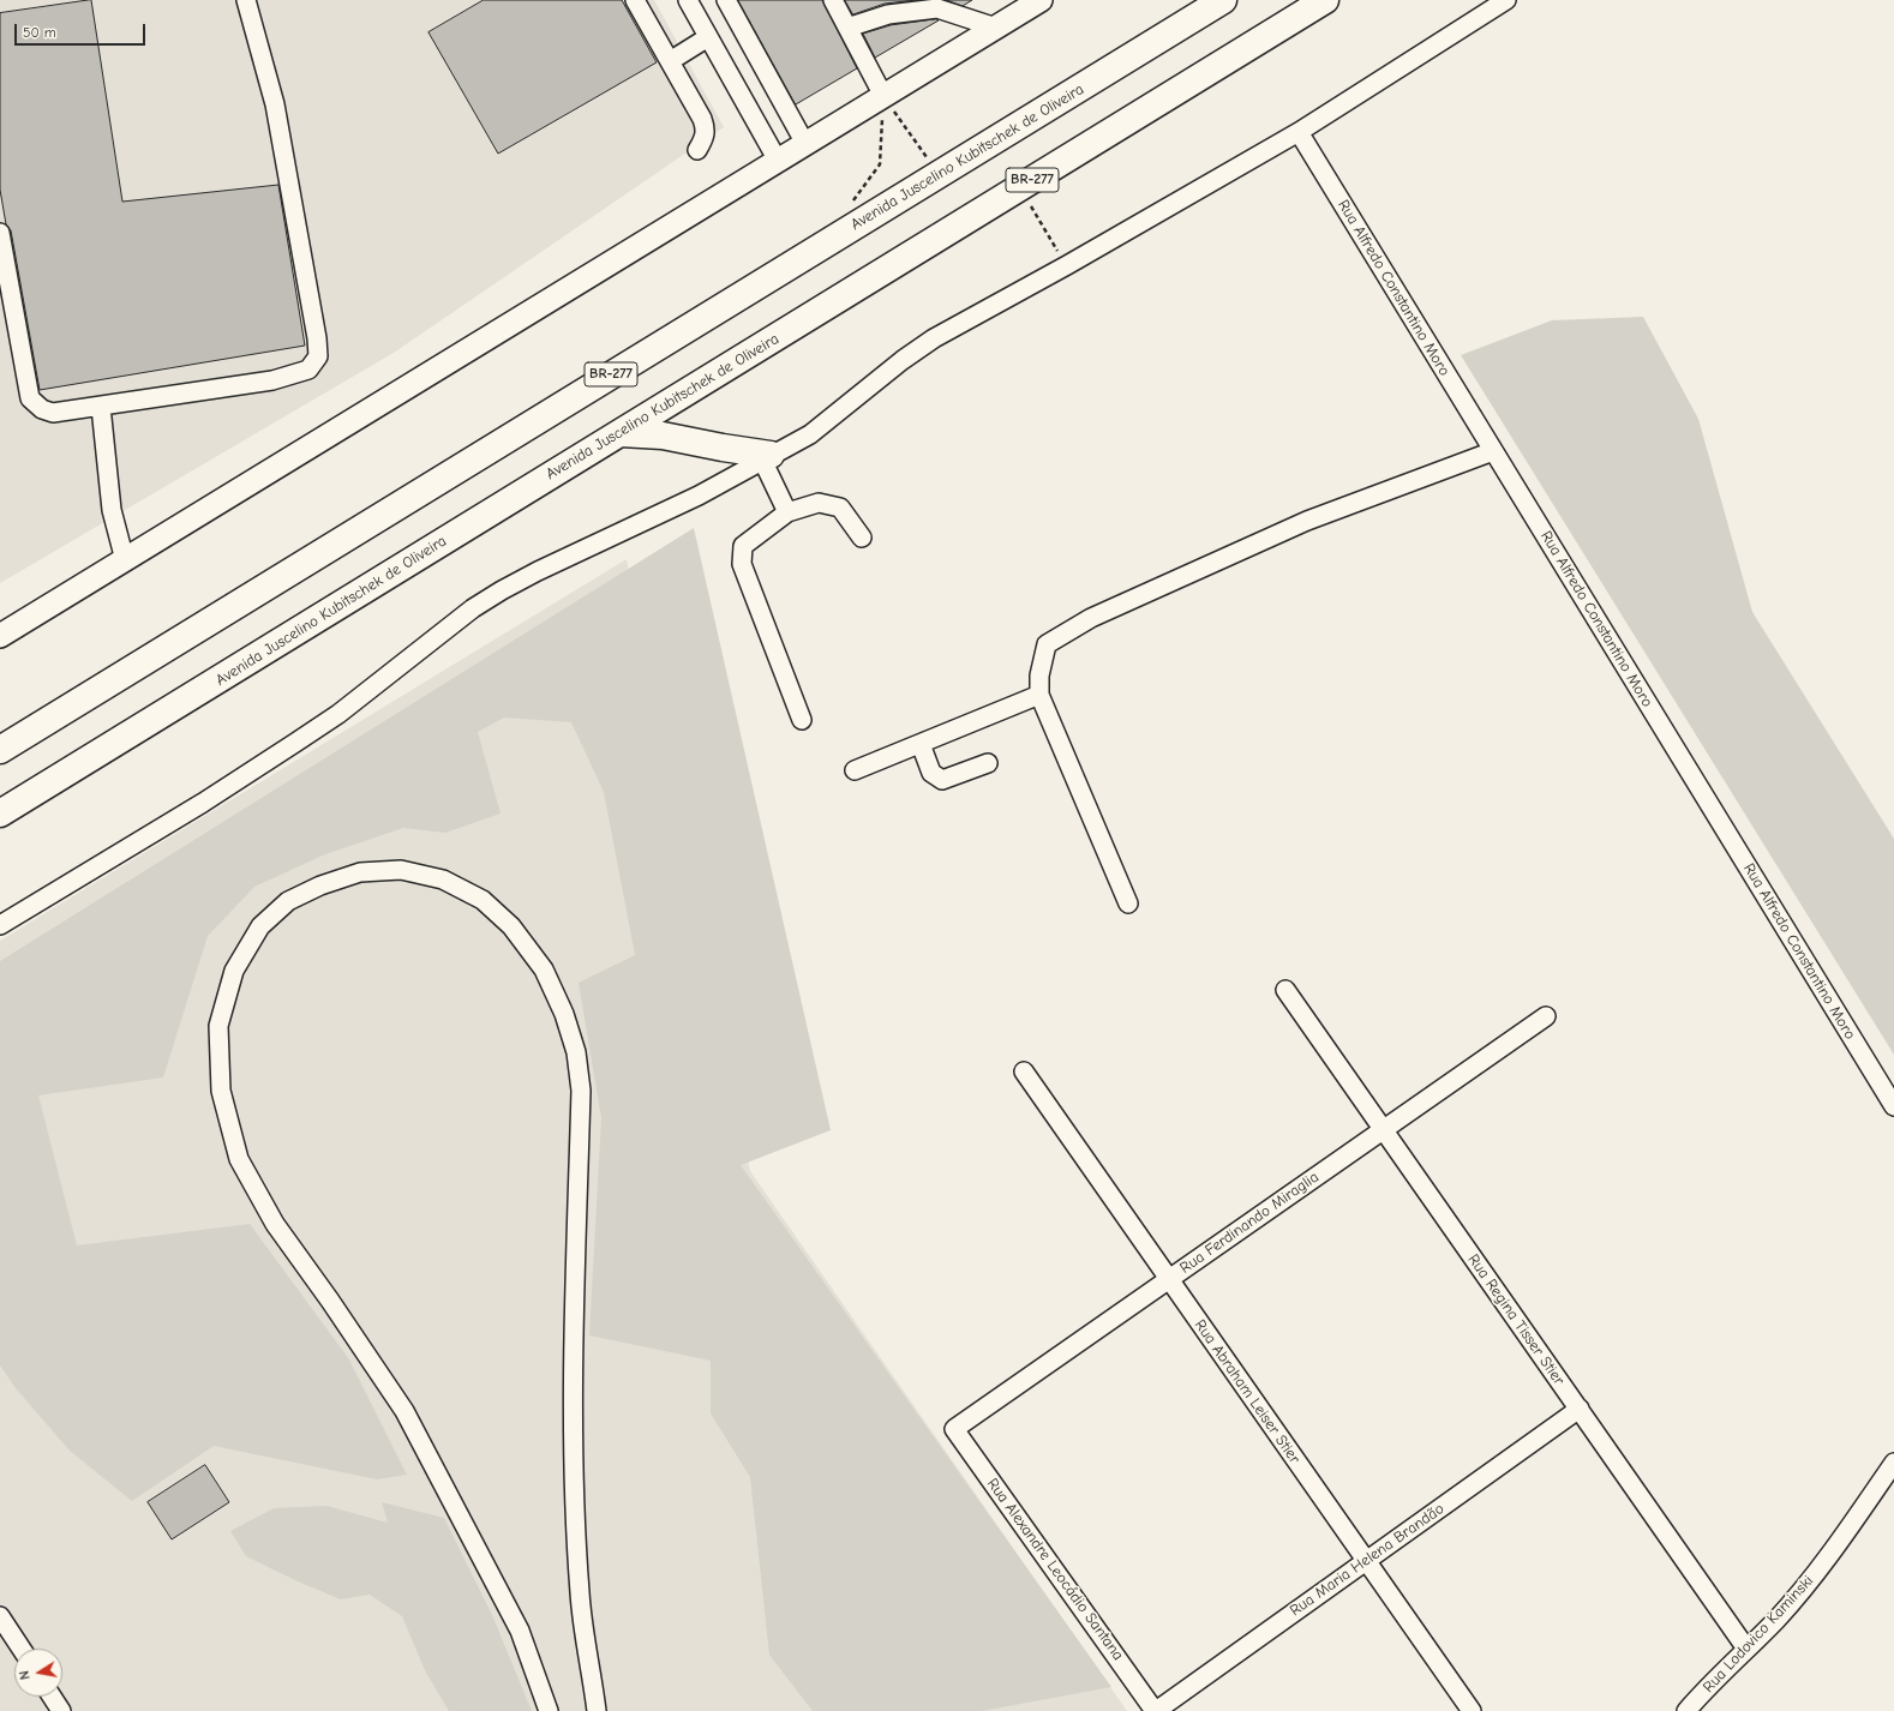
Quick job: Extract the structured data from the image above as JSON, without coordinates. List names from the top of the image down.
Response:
{
  "streets": {
    "highway": ["Avenida Juscelino Kubitschek de Oliveira", "BR-277"],
    "street": [
      "Rua Alfredo Constantino Moro",
      "Rua Ferdinando Miraglia",
      "Rua Regina Tisser Stier",
      "Rua Abraham Leiser Stier",
      "Rua Maria Helena Brandão",
      "Rua Alexandre Leocádio Santana",
      "Rua Lodovico Kaminski"
    ]
  },
  "crossings": [
    ["Rua Ferdinando Miraglia", "Rua Regina Tisser Stier"],
    ["Rua Ferdinando Miraglia", "Rua Abraham Leiser Stier"],
    ["Rua Ferdinando Miraglia", "Rua Alexandre Leocádio Santana"],
    ["Rua Regina Tisser Stier", "Rua Maria Helena Brandão"],
    ["Rua Regina Tisser Stier", "Rua Lodovico Kaminski"],
    ["Rua Abraham Leiser Stier", "Rua Maria Helena Brandão"],
    ["Rua Maria Helena Brandão", "Rua Alexandre Leocádio Santana"]
  ],
  "scale_bar": "50 m",
  "north": "left"
}
